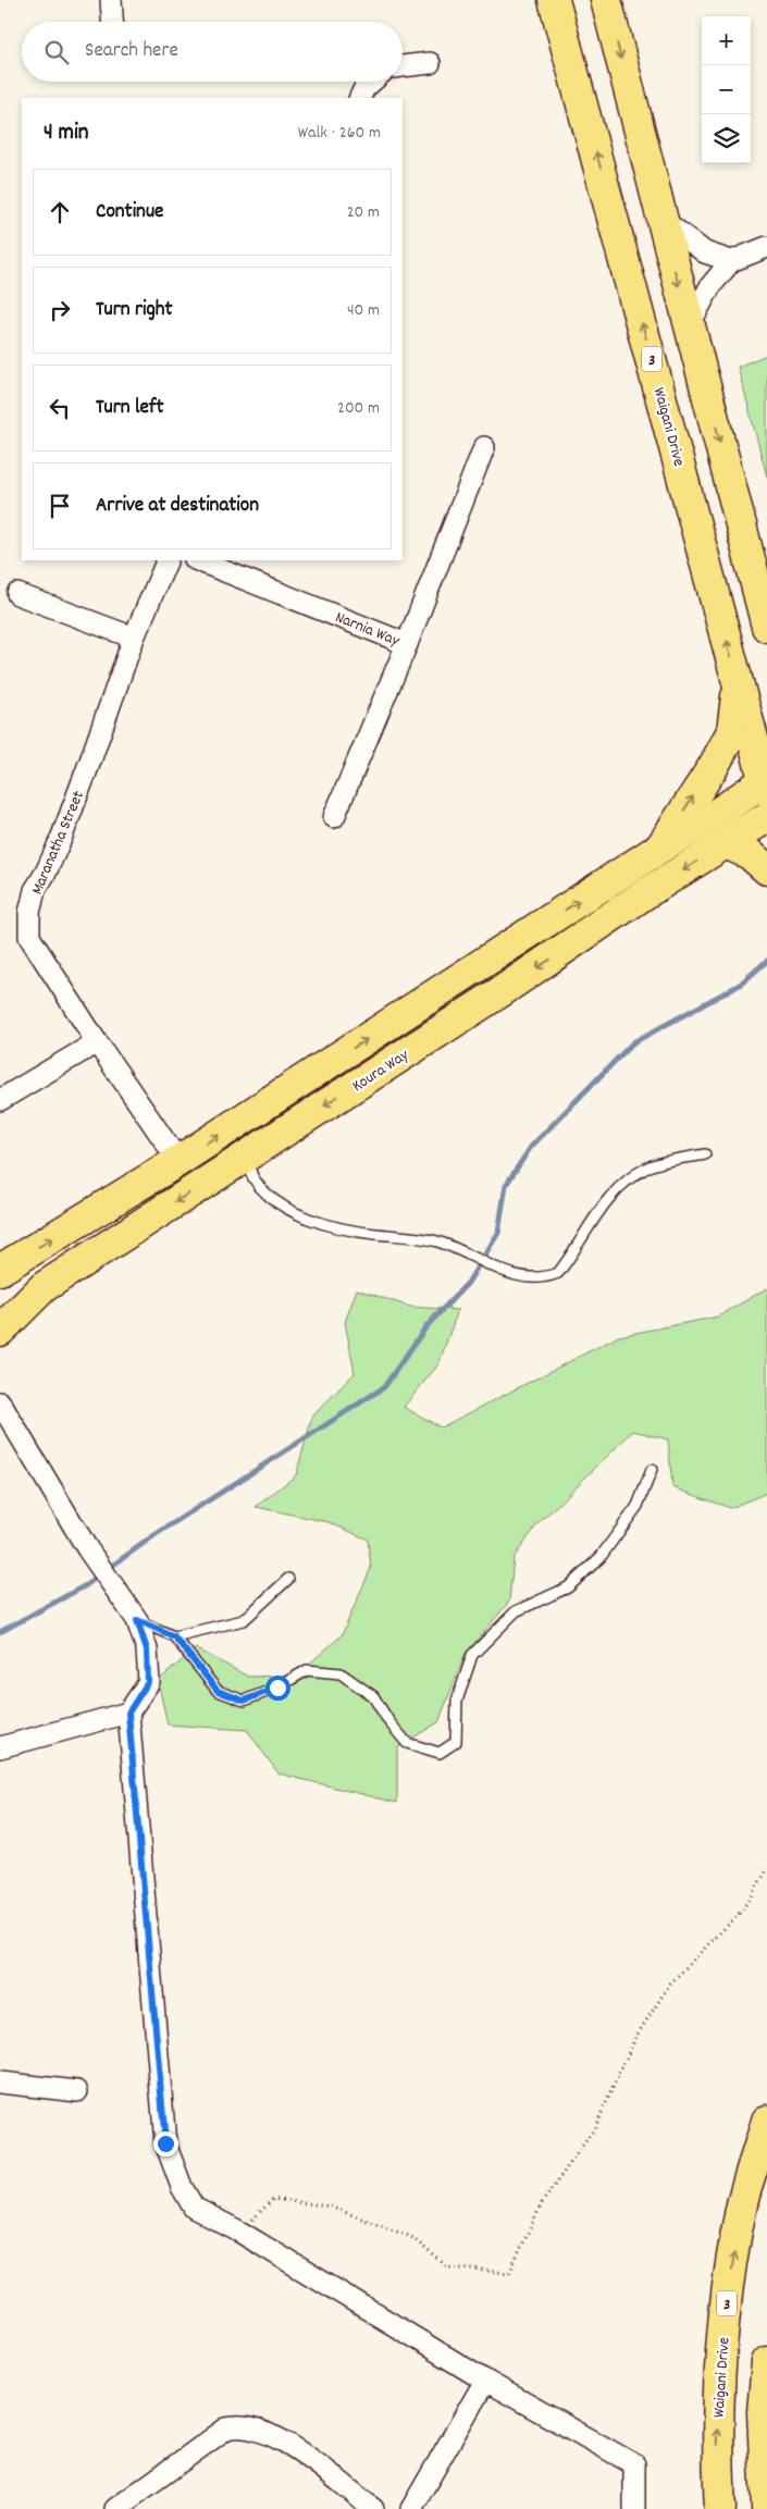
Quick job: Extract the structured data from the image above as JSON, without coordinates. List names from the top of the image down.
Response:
{
  "streets": {
    "highway": ["3", "Waigani Drive", "Koura Way"],
    "street": ["Narnia Way", "Maranatha Street"]
  },
  "crossings": [
    ["Waigani Drive", "Koura Way"],
    ["Maranatha Street", "Koura Way"]
  ],
  "page": {
    "map_buttons": ["+", "−"],
    "search": "Search here",
    "heading": ["4 min", "Walk · 260 m"],
    "list": [
      ["Continue", "20 m"],
      ["Turn right", "40 m"],
      ["Turn left", "200 m"],
      "Arrive at destination"
    ]
  }
}
